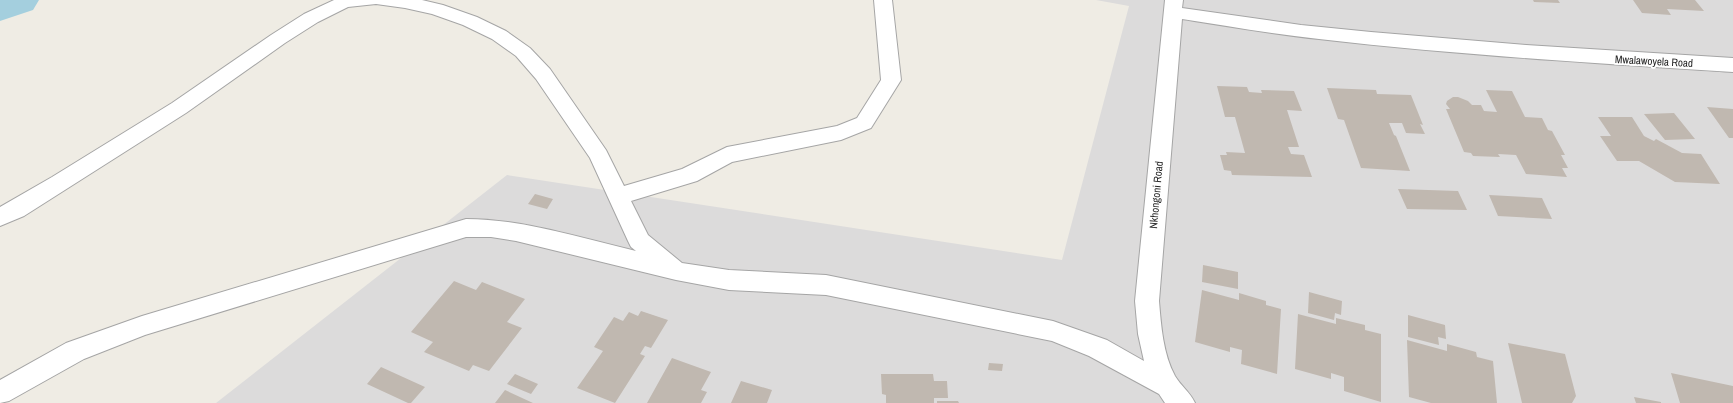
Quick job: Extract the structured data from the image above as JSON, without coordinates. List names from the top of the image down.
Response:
{
  "streets": {
    "street": ["Mwalawoyela Road", "Nkhongoni Road"]
  },
  "crossings": [
    ["Mwalawoyela Road", "Nkhongoni Road"]
  ]
}
